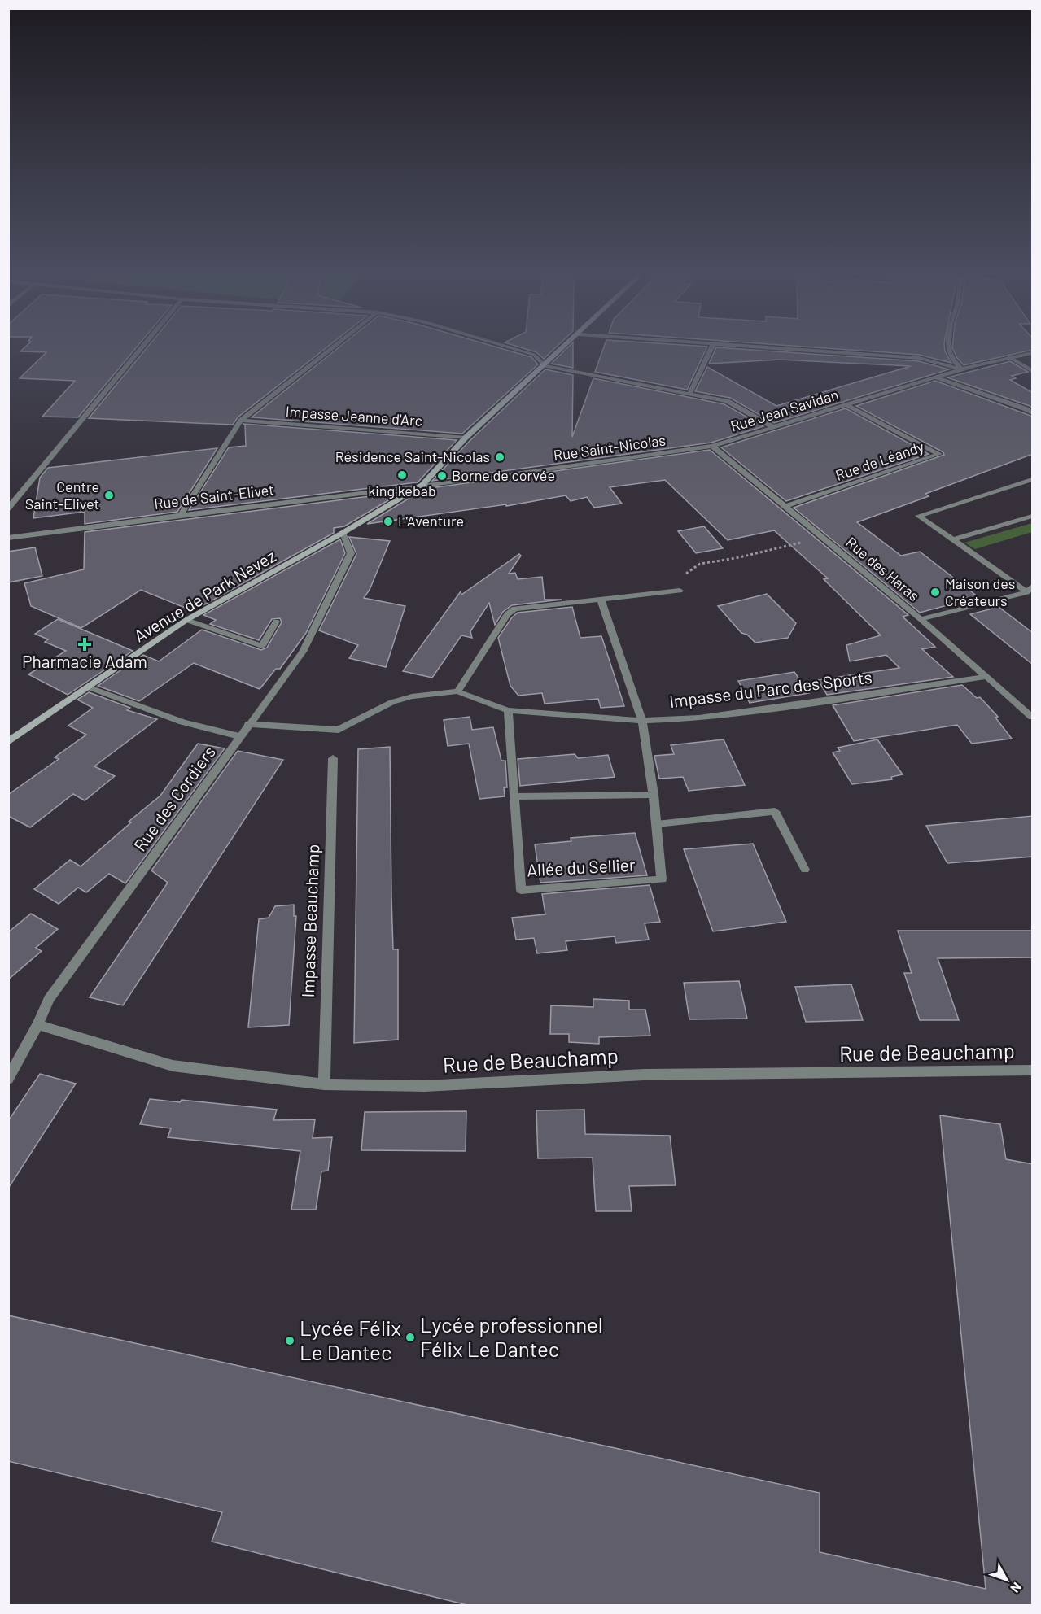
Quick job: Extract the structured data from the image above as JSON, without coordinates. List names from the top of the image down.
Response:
{
  "streets": {
    "street": [
      "Rue Jean Savidan",
      "Impasse Jeanne d'Arc",
      "Rue Saint-Nicolas",
      "Rue de Léandy",
      "Rue de Saint-Elivet",
      "Rue des Haras",
      "Avenue de Park Nevez",
      "Impasse du Parc des Sports",
      "Rue des Cordiers",
      "Allée du Sellier",
      "Impasse Beauchamp",
      "Rue de Beauchamp"
    ]
  },
  "crossings": [
    ["Rue Jean Savidan", "Rue Saint-Nicolas"],
    ["Rue Jean Savidan", "Rue de Léandy"],
    ["Rue Jean Savidan", "Rue des Haras"],
    ["Impasse Jeanne d'Arc", "Rue de Saint-Elivet"],
    ["Impasse Jeanne d'Arc", "Avenue de Park Nevez"],
    ["Rue Saint-Nicolas", "Rue de Saint-Elivet"],
    ["Rue Saint-Nicolas", "Rue des Haras"],
    ["Rue Saint-Nicolas", "Avenue de Park Nevez"],
    ["Rue de Léandy", "Rue des Haras"],
    ["Rue de Saint-Elivet", "Avenue de Park Nevez"],
    ["Rue des Haras", "Impasse du Parc des Sports"],
    ["Avenue de Park Nevez", "Rue des Cordiers"],
    ["Impasse du Parc des Sports", "Rue des Cordiers"],
    ["Impasse du Parc des Sports", "Allée du Sellier"],
    ["Rue des Cordiers", "Rue de Beauchamp"],
    ["Impasse Beauchamp", "Rue de Beauchamp"]
  ],
  "places": {
    "other": [
      "Résidence Saint-Nicolas",
      "king kebab",
      "Borne de corvée",
      "Centre Saint-Elivet",
      "L'Aventure",
      "Maison des Créateurs",
      "Lycée professionnel Félix Le Dantec",
      "Lycée Félix Le Dantec"
    ],
    "health": ["Pharmacie Adam"]
  },
  "north": "bottom right"
}
